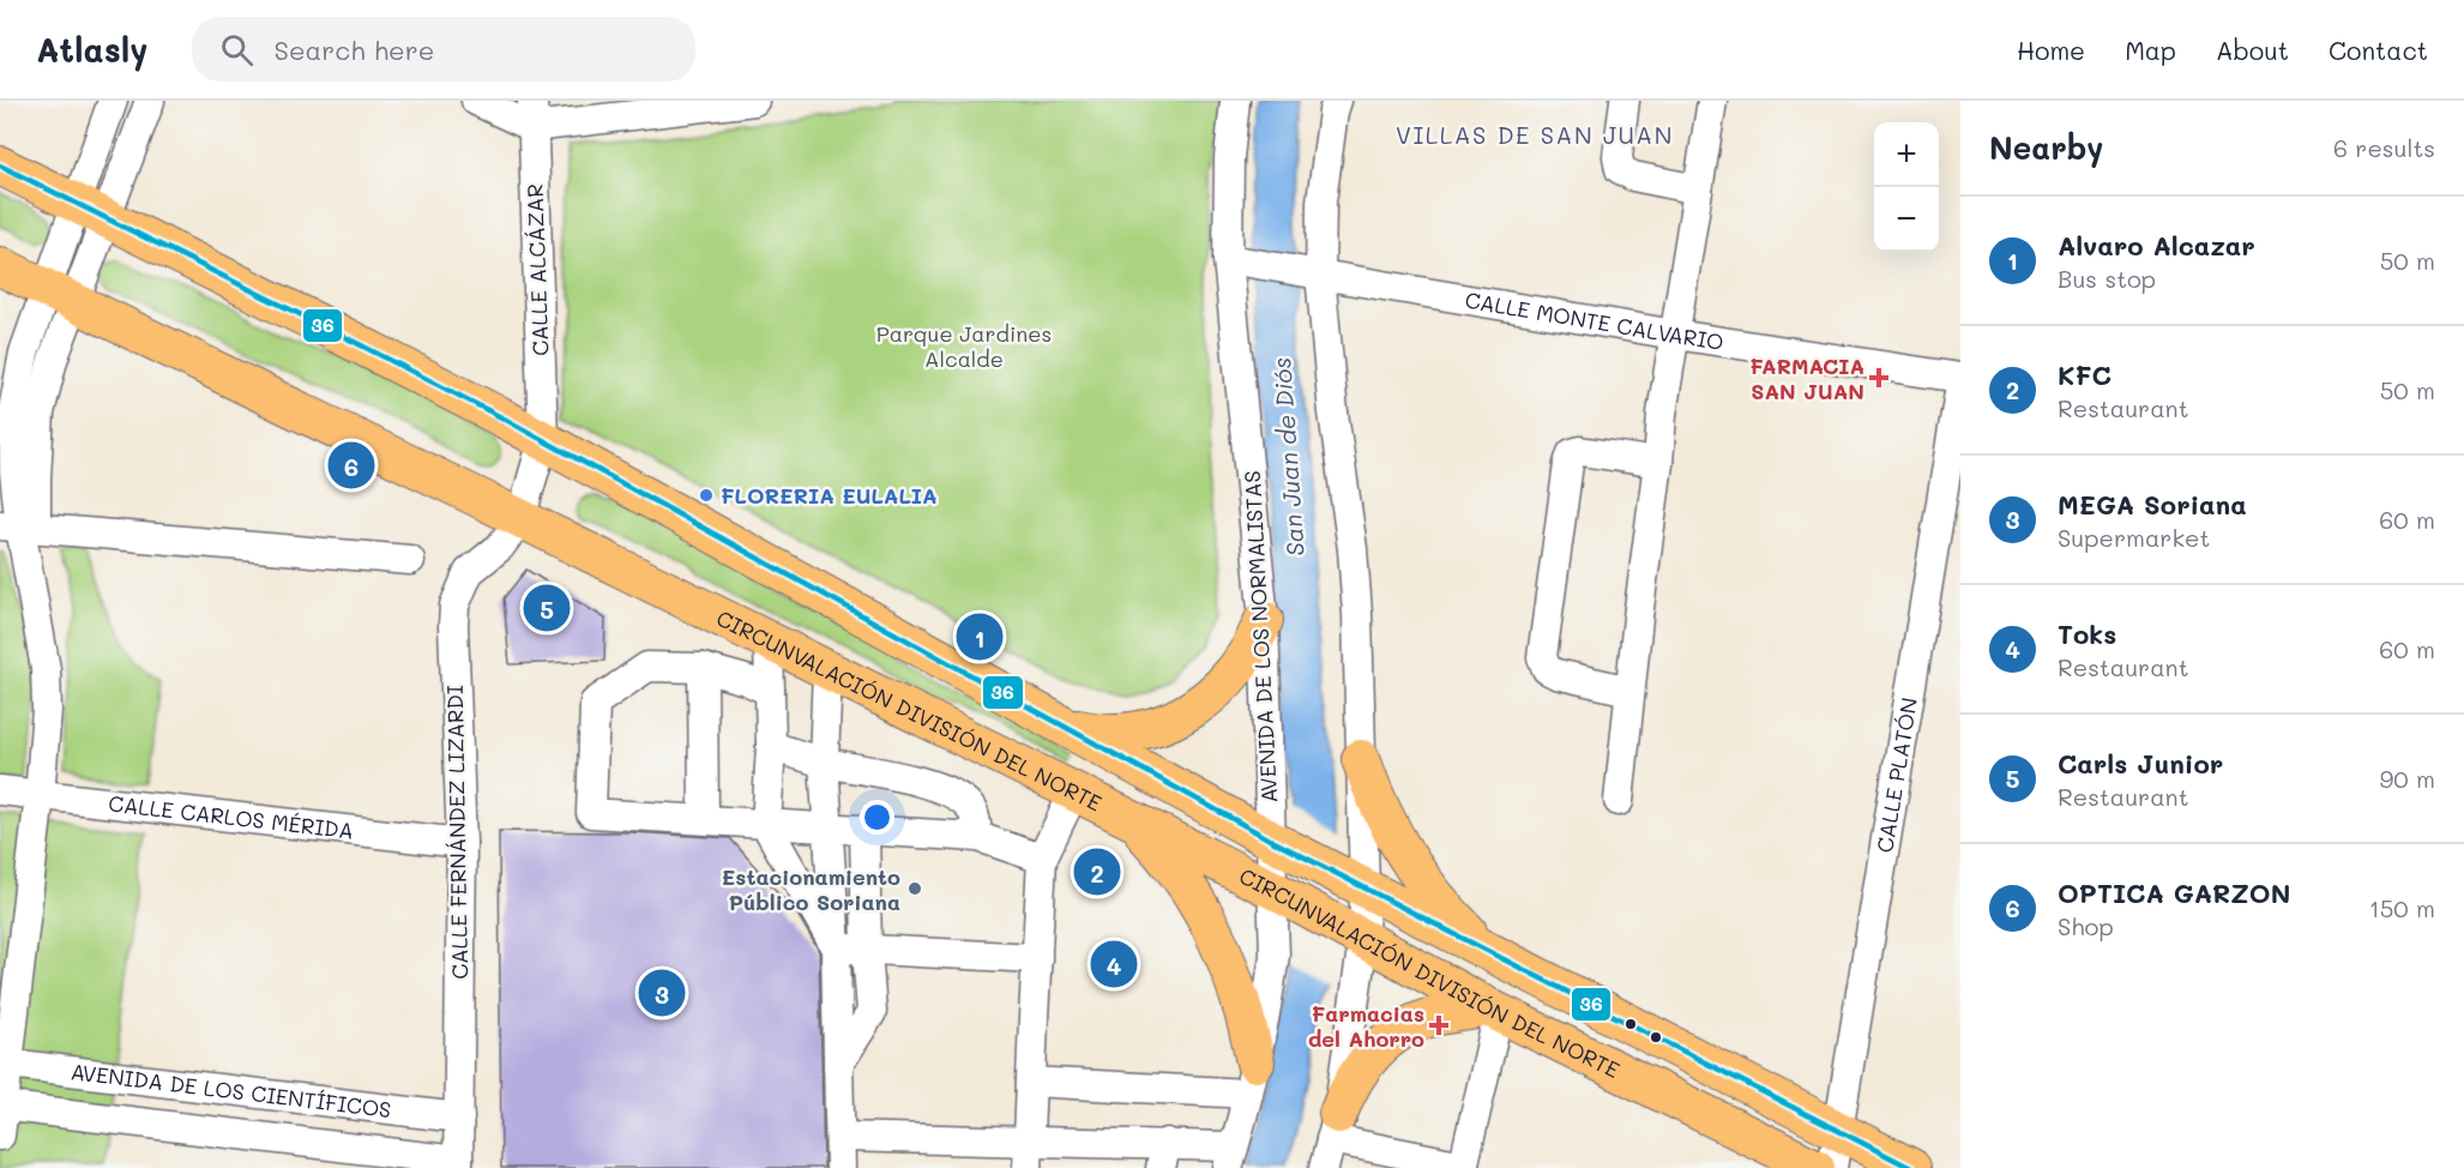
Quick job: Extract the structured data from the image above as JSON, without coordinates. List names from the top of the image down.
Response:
{
  "streets": {
    "main road": ["CIRCUNVALACIÓN DIVISIÓN DEL NORTE"],
    "street": [
      "CALLE ALCÁZAR",
      "CALLE MONTE CALVARIO",
      "AVENIDA DE LOS NORMALISTAS",
      "CALLE PLATÓN",
      "CALLE CARLOS MÉRIDA",
      "CALLE FERNÁNDEZ LIZARDI",
      "AVENIDA DE LOS CIENTÍFICOS"
    ]
  },
  "crossings": [
    ["CALLE ALCÁZAR", "CIRCUNVALACIÓN DIVISIÓN DEL NORTE"],
    ["CALLE ALCÁZAR", "CALLE FERNÁNDEZ LIZARDI"],
    ["CALLE MONTE CALVARIO", "AVENIDA DE LOS NORMALISTAS"],
    ["AVENIDA DE LOS NORMALISTAS", "CIRCUNVALACIÓN DIVISIÓN DEL NORTE"],
    ["CIRCUNVALACIÓN DIVISIÓN DEL NORTE", "CALLE PLATÓN"],
    ["CIRCUNVALACIÓN DIVISIÓN DEL NORTE", "CALLE FERNÁNDEZ LIZARDI"],
    ["CALLE CARLOS MÉRIDA", "CALLE FERNÁNDEZ LIZARDI"],
    ["CALLE FERNÁNDEZ LIZARDI", "AVENIDA DE LOS CIENTÍFICOS"]
  ],
  "districts": ["VILLAS DE SAN JUAN"],
  "water": ["San Juan de Diós"],
  "parks": ["Parque Jardines Alcalde"],
  "places": {
    "health": ["FARMACIA SAN JUAN", "Farmacias del Ahorro"],
    "other": ["FLORERIA EULALIA", "Estacionamiento Público Soriana"]
  },
  "lines": ["transit line 36"],
  "page": {
    "header": "Atlasly",
    "search": "Search here",
    "nav": [
      "Home",
      "Map",
      "About",
      "Contact"
    ],
    "heading": ["Nearby", "6 results"],
    "map_buttons": ["+", "−"],
    "list": [
      {
        "mark": "1",
        "name": "Alvaro Alcazar",
        "note": "Bus stop",
        "value": "50 m"
      },
      {
        "mark": "2",
        "name": "KFC",
        "note": "Restaurant",
        "value": "50 m"
      },
      {
        "mark": "3",
        "name": "MEGA Soriana",
        "note": "Supermarket",
        "value": "60 m"
      },
      {
        "mark": "4",
        "name": "Toks",
        "note": "Restaurant",
        "value": "60 m"
      },
      {
        "mark": "5",
        "name": "Carls Junior",
        "note": "Restaurant",
        "value": "90 m"
      },
      {
        "mark": "6",
        "name": "OPTICA GARZON",
        "note": "Shop",
        "value": "150 m"
      }
    ],
    "pins": [
      "6",
      "5",
      "1",
      "2",
      "4",
      "3"
    ]
  }
}
